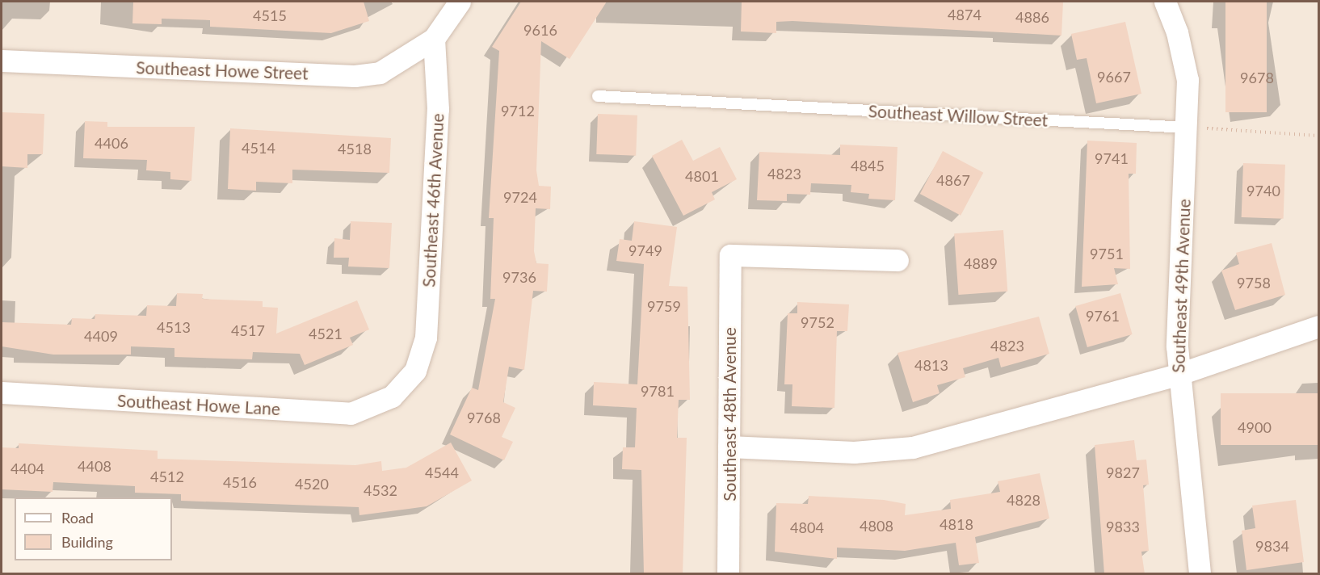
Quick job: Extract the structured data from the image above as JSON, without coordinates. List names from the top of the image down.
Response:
{
  "streets": {
    "street": [
      "Southeast Howe Street",
      "Southeast 46th Avenue",
      "Southeast 49th Avenue",
      "Southeast Howe Lane",
      "Southeast 48th Avenue"
    ],
    "lane": ["Southeast Willow Street"]
  },
  "crossings": [
    ["Southeast Howe Street", "Southeast 46th Avenue"],
    ["Southeast Willow Street", "Southeast 49th Avenue"],
    ["Southeast 46th Avenue", "Southeast Howe Lane"]
  ],
  "house_numbers": [
    "4874",
    "4515",
    "4886",
    "9616",
    "9667",
    "9678",
    "9712",
    "4406",
    "4514",
    "4518",
    "9741",
    "4845",
    "4823",
    "4801",
    "4867",
    "9740",
    "9724",
    "9749",
    "9751",
    "4889",
    "9736",
    "9758",
    "9759",
    "9761",
    "9752",
    "4513",
    "4517",
    "4521",
    "4409",
    "4823",
    "4813",
    "9781",
    "9768",
    "4900",
    "4408",
    "4404",
    "4544",
    "9827",
    "4512",
    "4516",
    "4520",
    "4532",
    "4828",
    "4818",
    "4808",
    "9833",
    "4804",
    "9834"
  ],
  "legend": ["Road", "Building"]
}
